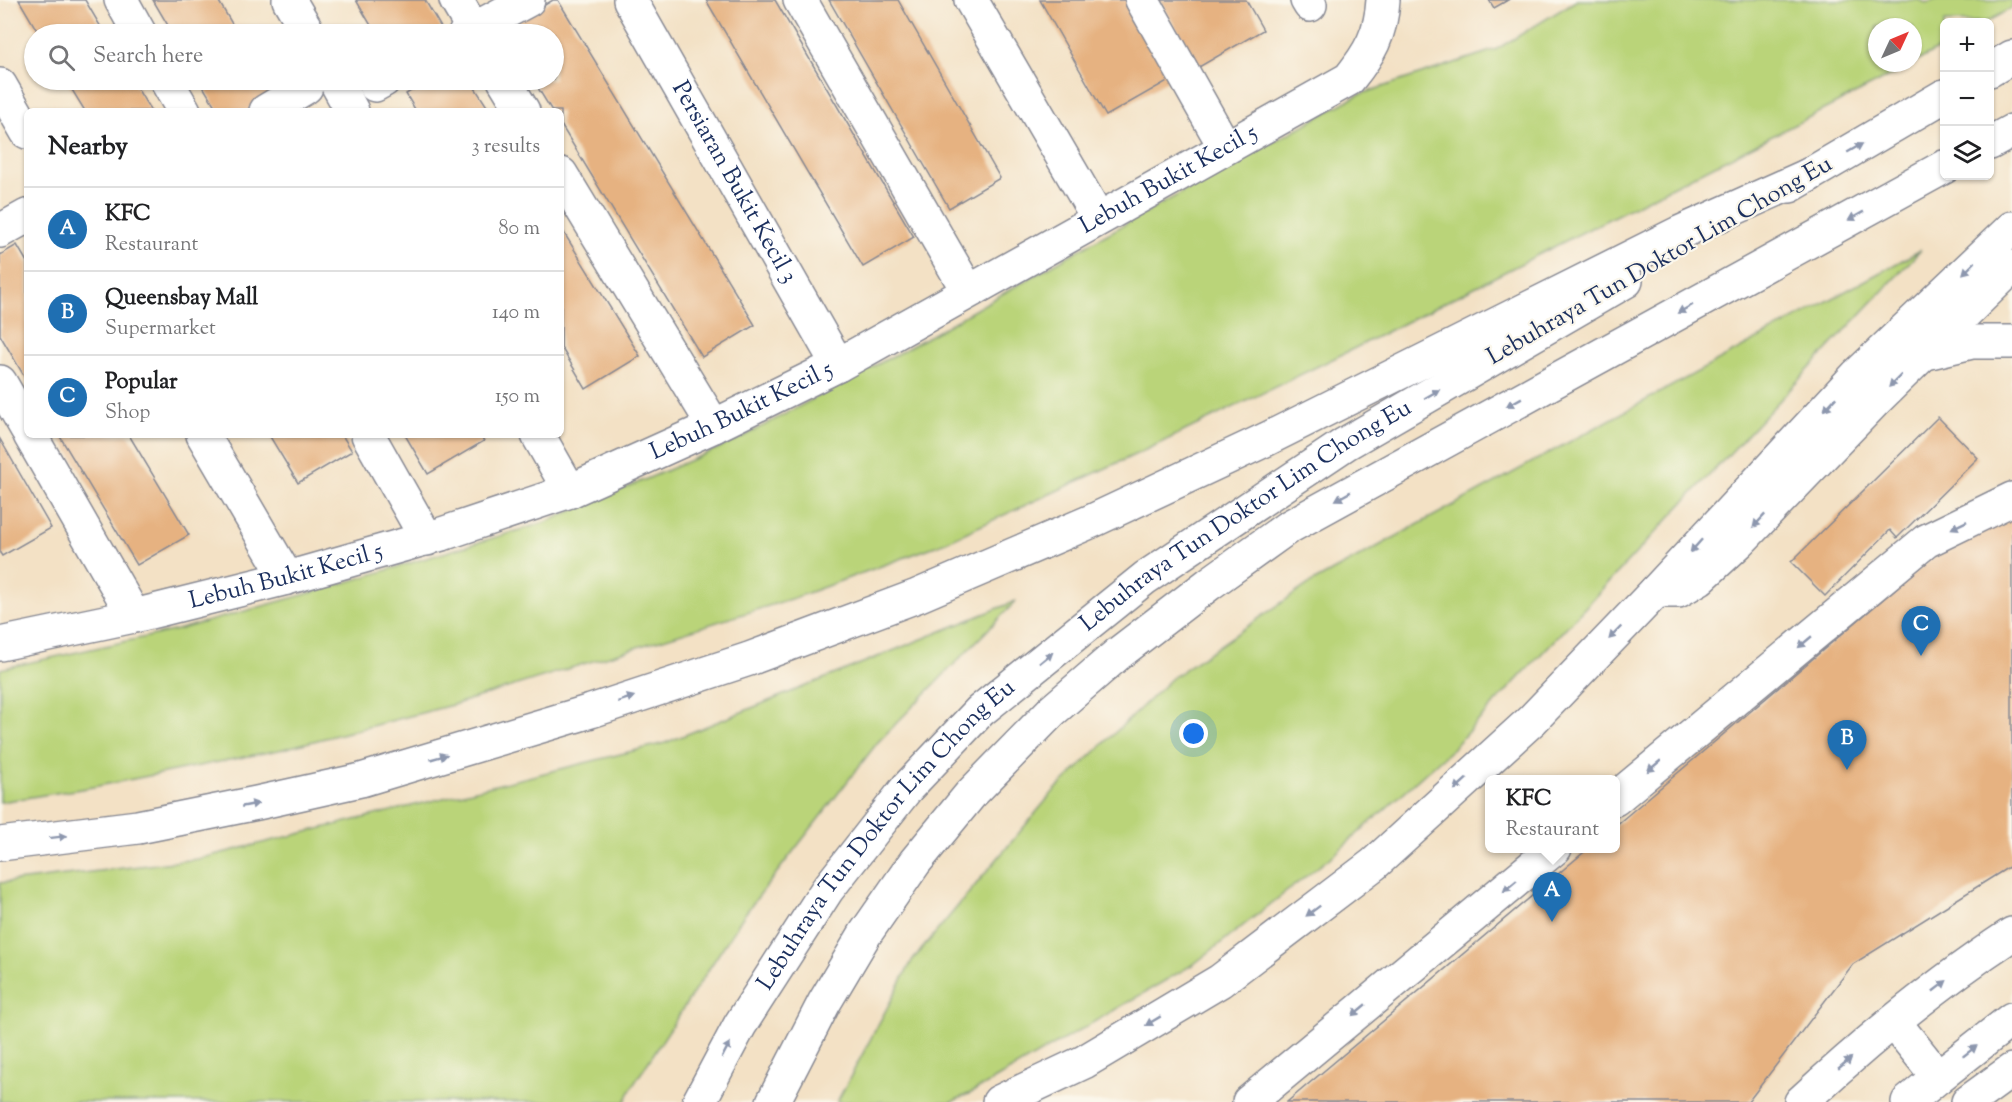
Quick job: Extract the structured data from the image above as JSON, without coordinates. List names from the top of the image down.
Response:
{
  "streets": {
    "main road": ["Lebuh Bukit Kecil 5", "Persiaran Bukit Kecil 3", "Lebuhraya Tun Doktor Lim Chong Eu"]
  },
  "crossings": [
    ["Lebuh Bukit Kecil 5", "Persiaran Bukit Kecil 3"]
  ],
  "north": "top right",
  "page": {
    "map_buttons": ["+", "−"],
    "search": "Search here",
    "heading": ["Nearby", "3 results"],
    "list": [
      {
        "mark": "A",
        "name": "KFC",
        "note": "Restaurant",
        "value": "80 m"
      },
      {
        "mark": "B",
        "name": "Queensbay Mall",
        "note": "Supermarket",
        "value": "140 m"
      },
      {
        "mark": "C",
        "name": "Popular",
        "note": "Shop",
        "value": "150 m"
      }
    ],
    "pins": ["C", "B", "A"],
    "popup": ["KFC", "Restaurant"]
  }
}
